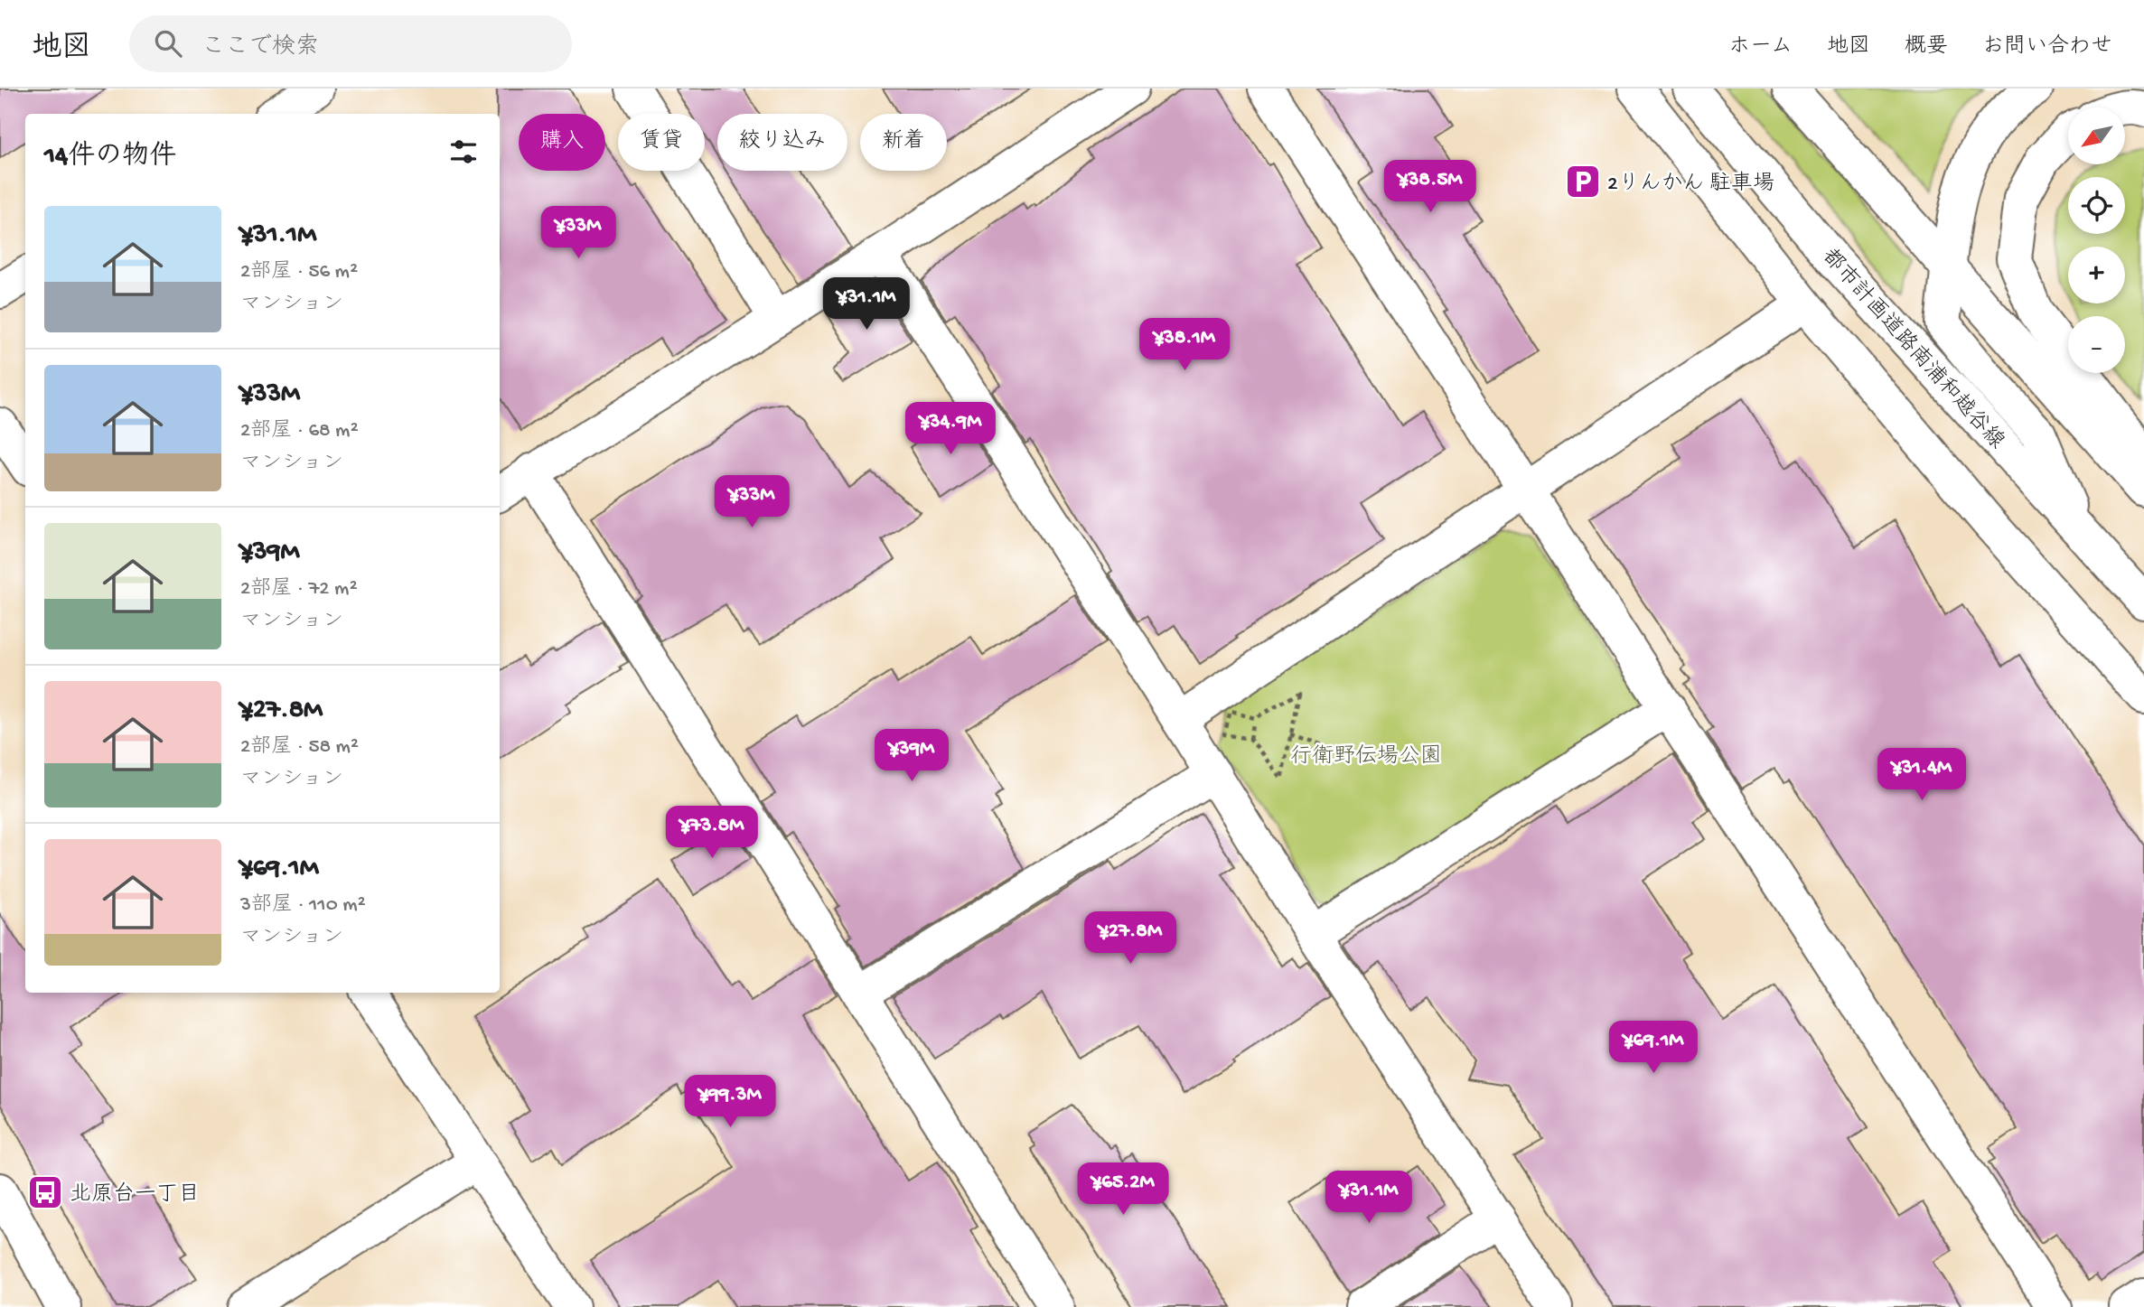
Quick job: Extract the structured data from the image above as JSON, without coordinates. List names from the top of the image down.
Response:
{
  "streets": {
    "street": ["都市計画道路南浦和越谷線"]
  },
  "parks": ["行衛野伝場公園"],
  "places": {
    "parking": ["2りんかん 駐車場"],
    "bus stop": ["北原台一丁目"]
  },
  "north": "bottom left",
  "page": {
    "header": "地図",
    "search": "ここで検索",
    "nav": [
      "ホーム",
      "地図",
      "概要",
      "お問い合わせ"
    ],
    "map_buttons": ["+", "−"],
    "chip": [
      "購入",
      "賃貸",
      "絞り込み",
      "新着"
    ],
    "heading": "14件の物件",
    "price": [
      "¥38.5M",
      "¥33M",
      "¥31.1M",
      "¥38.1M",
      "¥34.9M",
      "¥33M",
      "¥39M",
      "¥31.4M",
      "¥73.8M",
      "¥27.8M",
      "¥69.1M",
      "¥99.3M",
      "¥65.2M",
      "¥31.1M"
    ],
    "list": [
      {
        "name": "¥31.1M",
        "note": "2部屋 · 56 m² · マンション"
      },
      {
        "name": "¥33M",
        "note": "2部屋 · 68 m² · マンション"
      },
      {
        "name": "¥39M",
        "note": "2部屋 · 72 m² · マンション"
      },
      {
        "name": "¥27.8M",
        "note": "2部屋 · 58 m² · マンション"
      },
      {
        "name": "¥69.1M",
        "note": "3部屋 · 110 m² · マンション"
      }
    ]
  }
}
